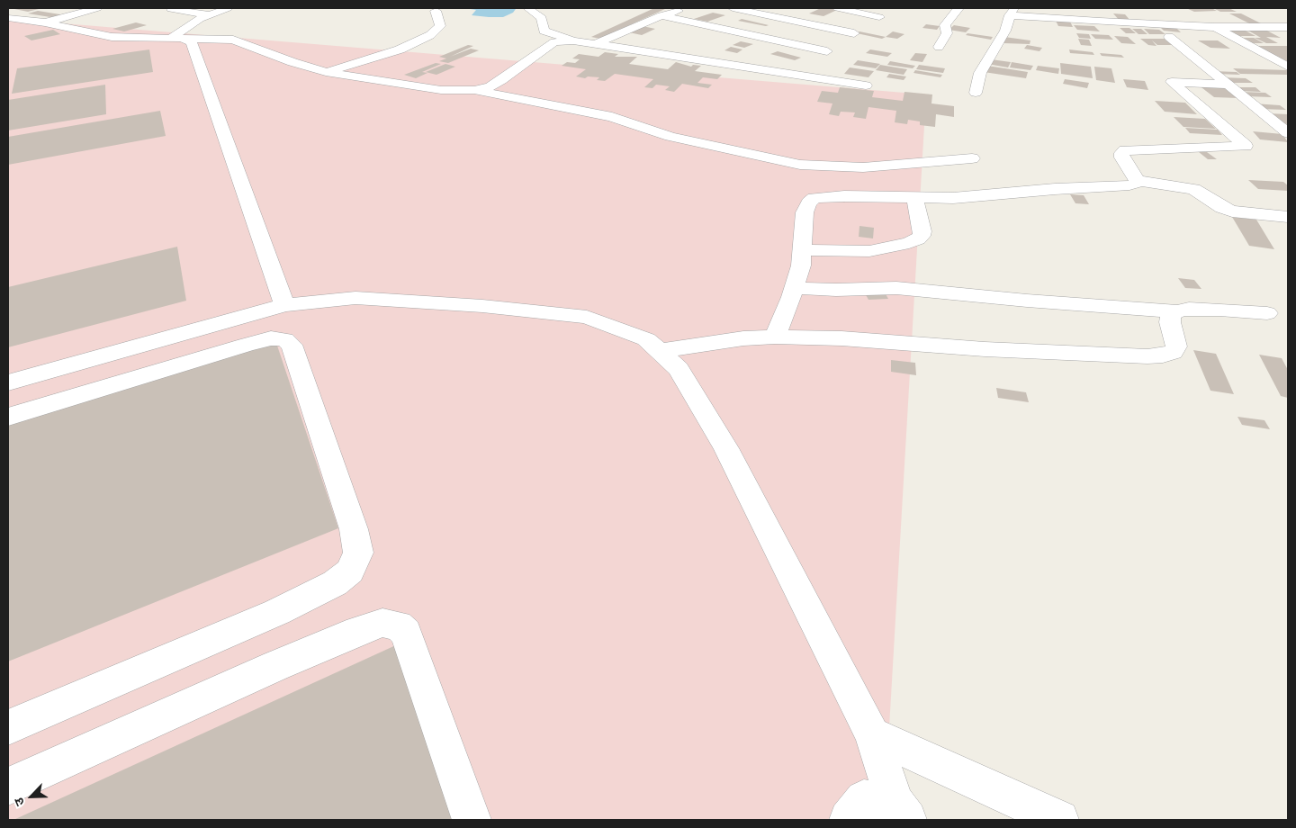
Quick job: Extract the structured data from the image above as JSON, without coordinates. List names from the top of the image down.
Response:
{
  "north": "bottom left"
}
